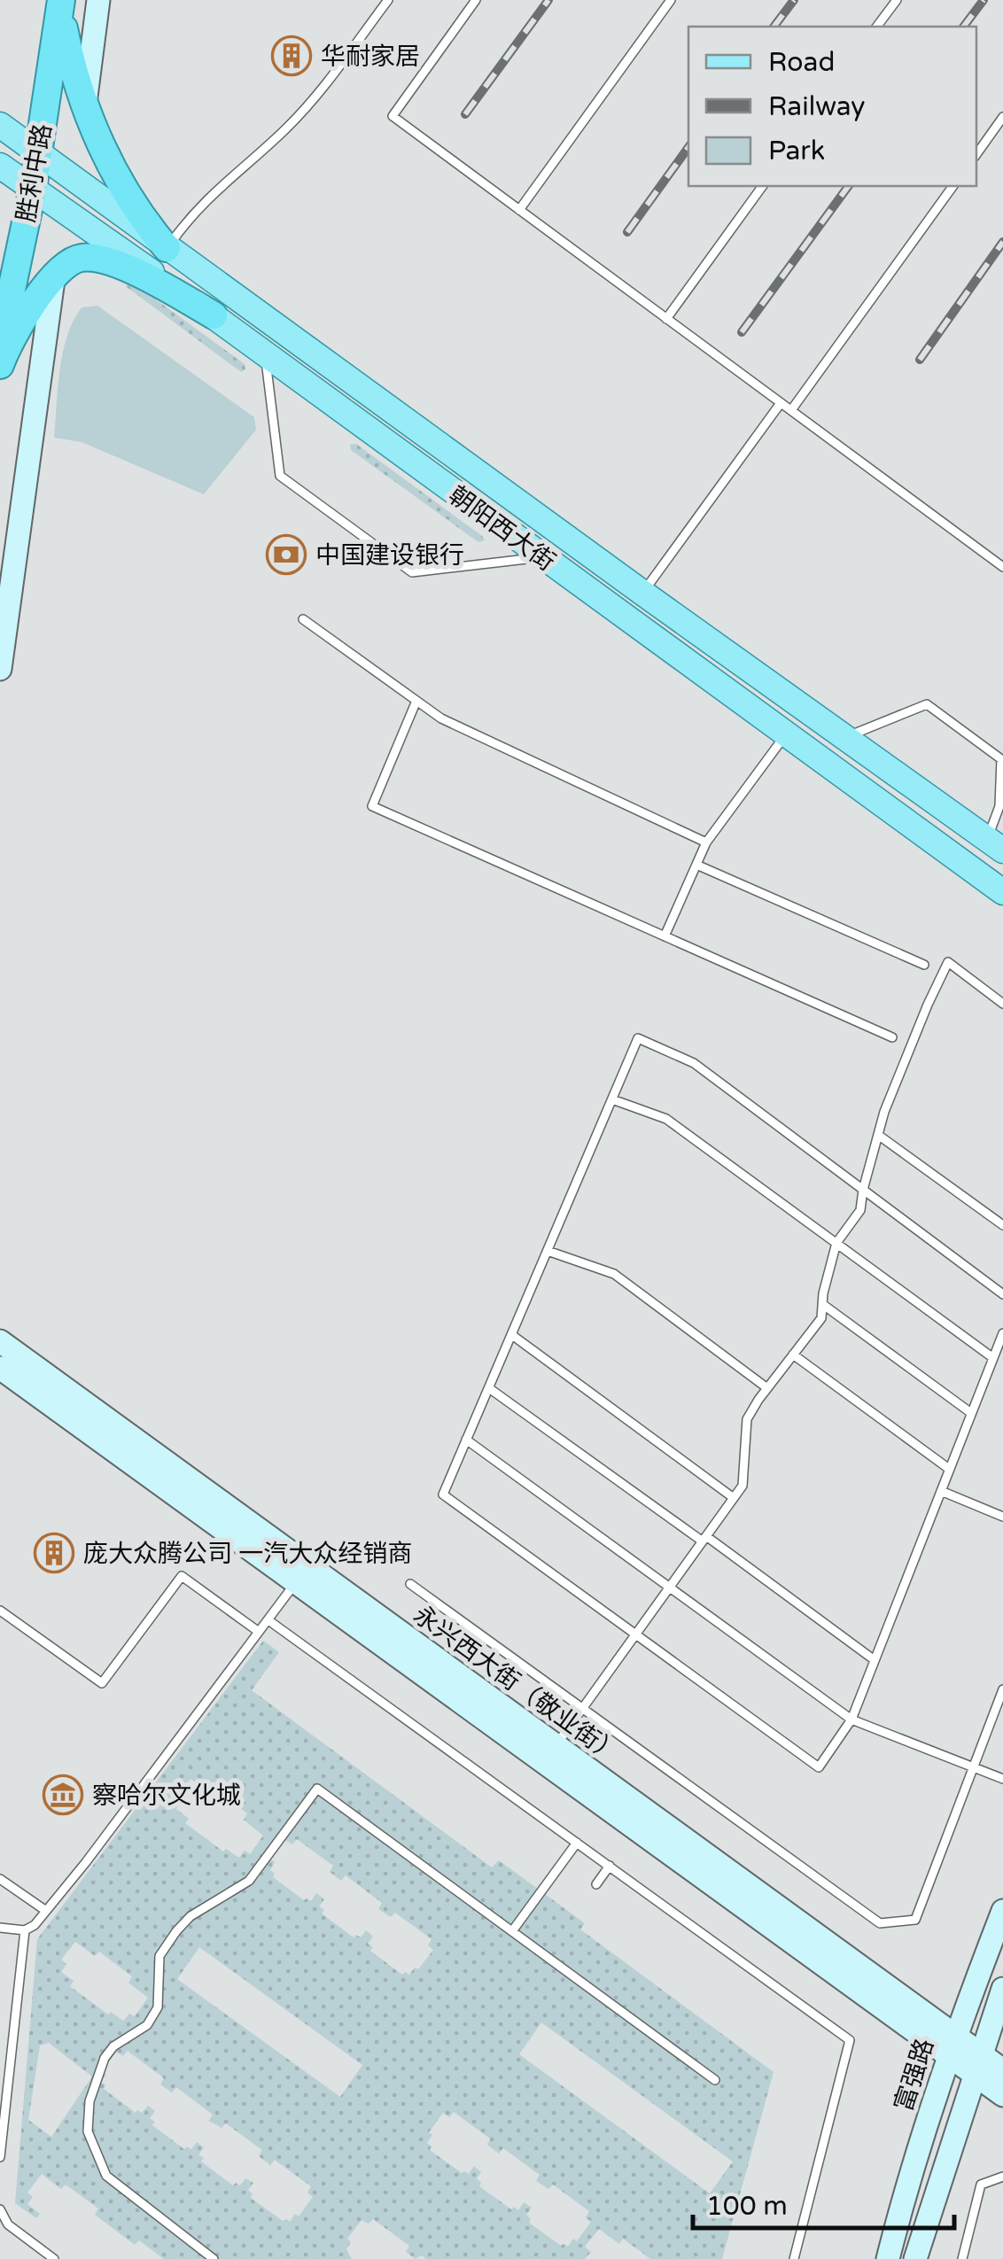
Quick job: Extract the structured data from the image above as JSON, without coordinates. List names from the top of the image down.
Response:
{
  "streets": {
    "highway": ["胜利中路"],
    "main road": ["朝阳西大街", "永兴西大街（敬业街）", "富强路"]
  },
  "crossings": [
    ["胜利中路", "朝阳西大街"],
    ["永兴西大街（敬业街）", "富强路"]
  ],
  "places": {
    "building": ["华耐家居", "庞大众腾公司 一汽大众经销商"],
    "bank": ["中国建设银行"],
    "museum": ["察哈尔文化城"]
  },
  "legend": ["Road", "Railway", "Park"],
  "scale_bar": "100 m"
}
